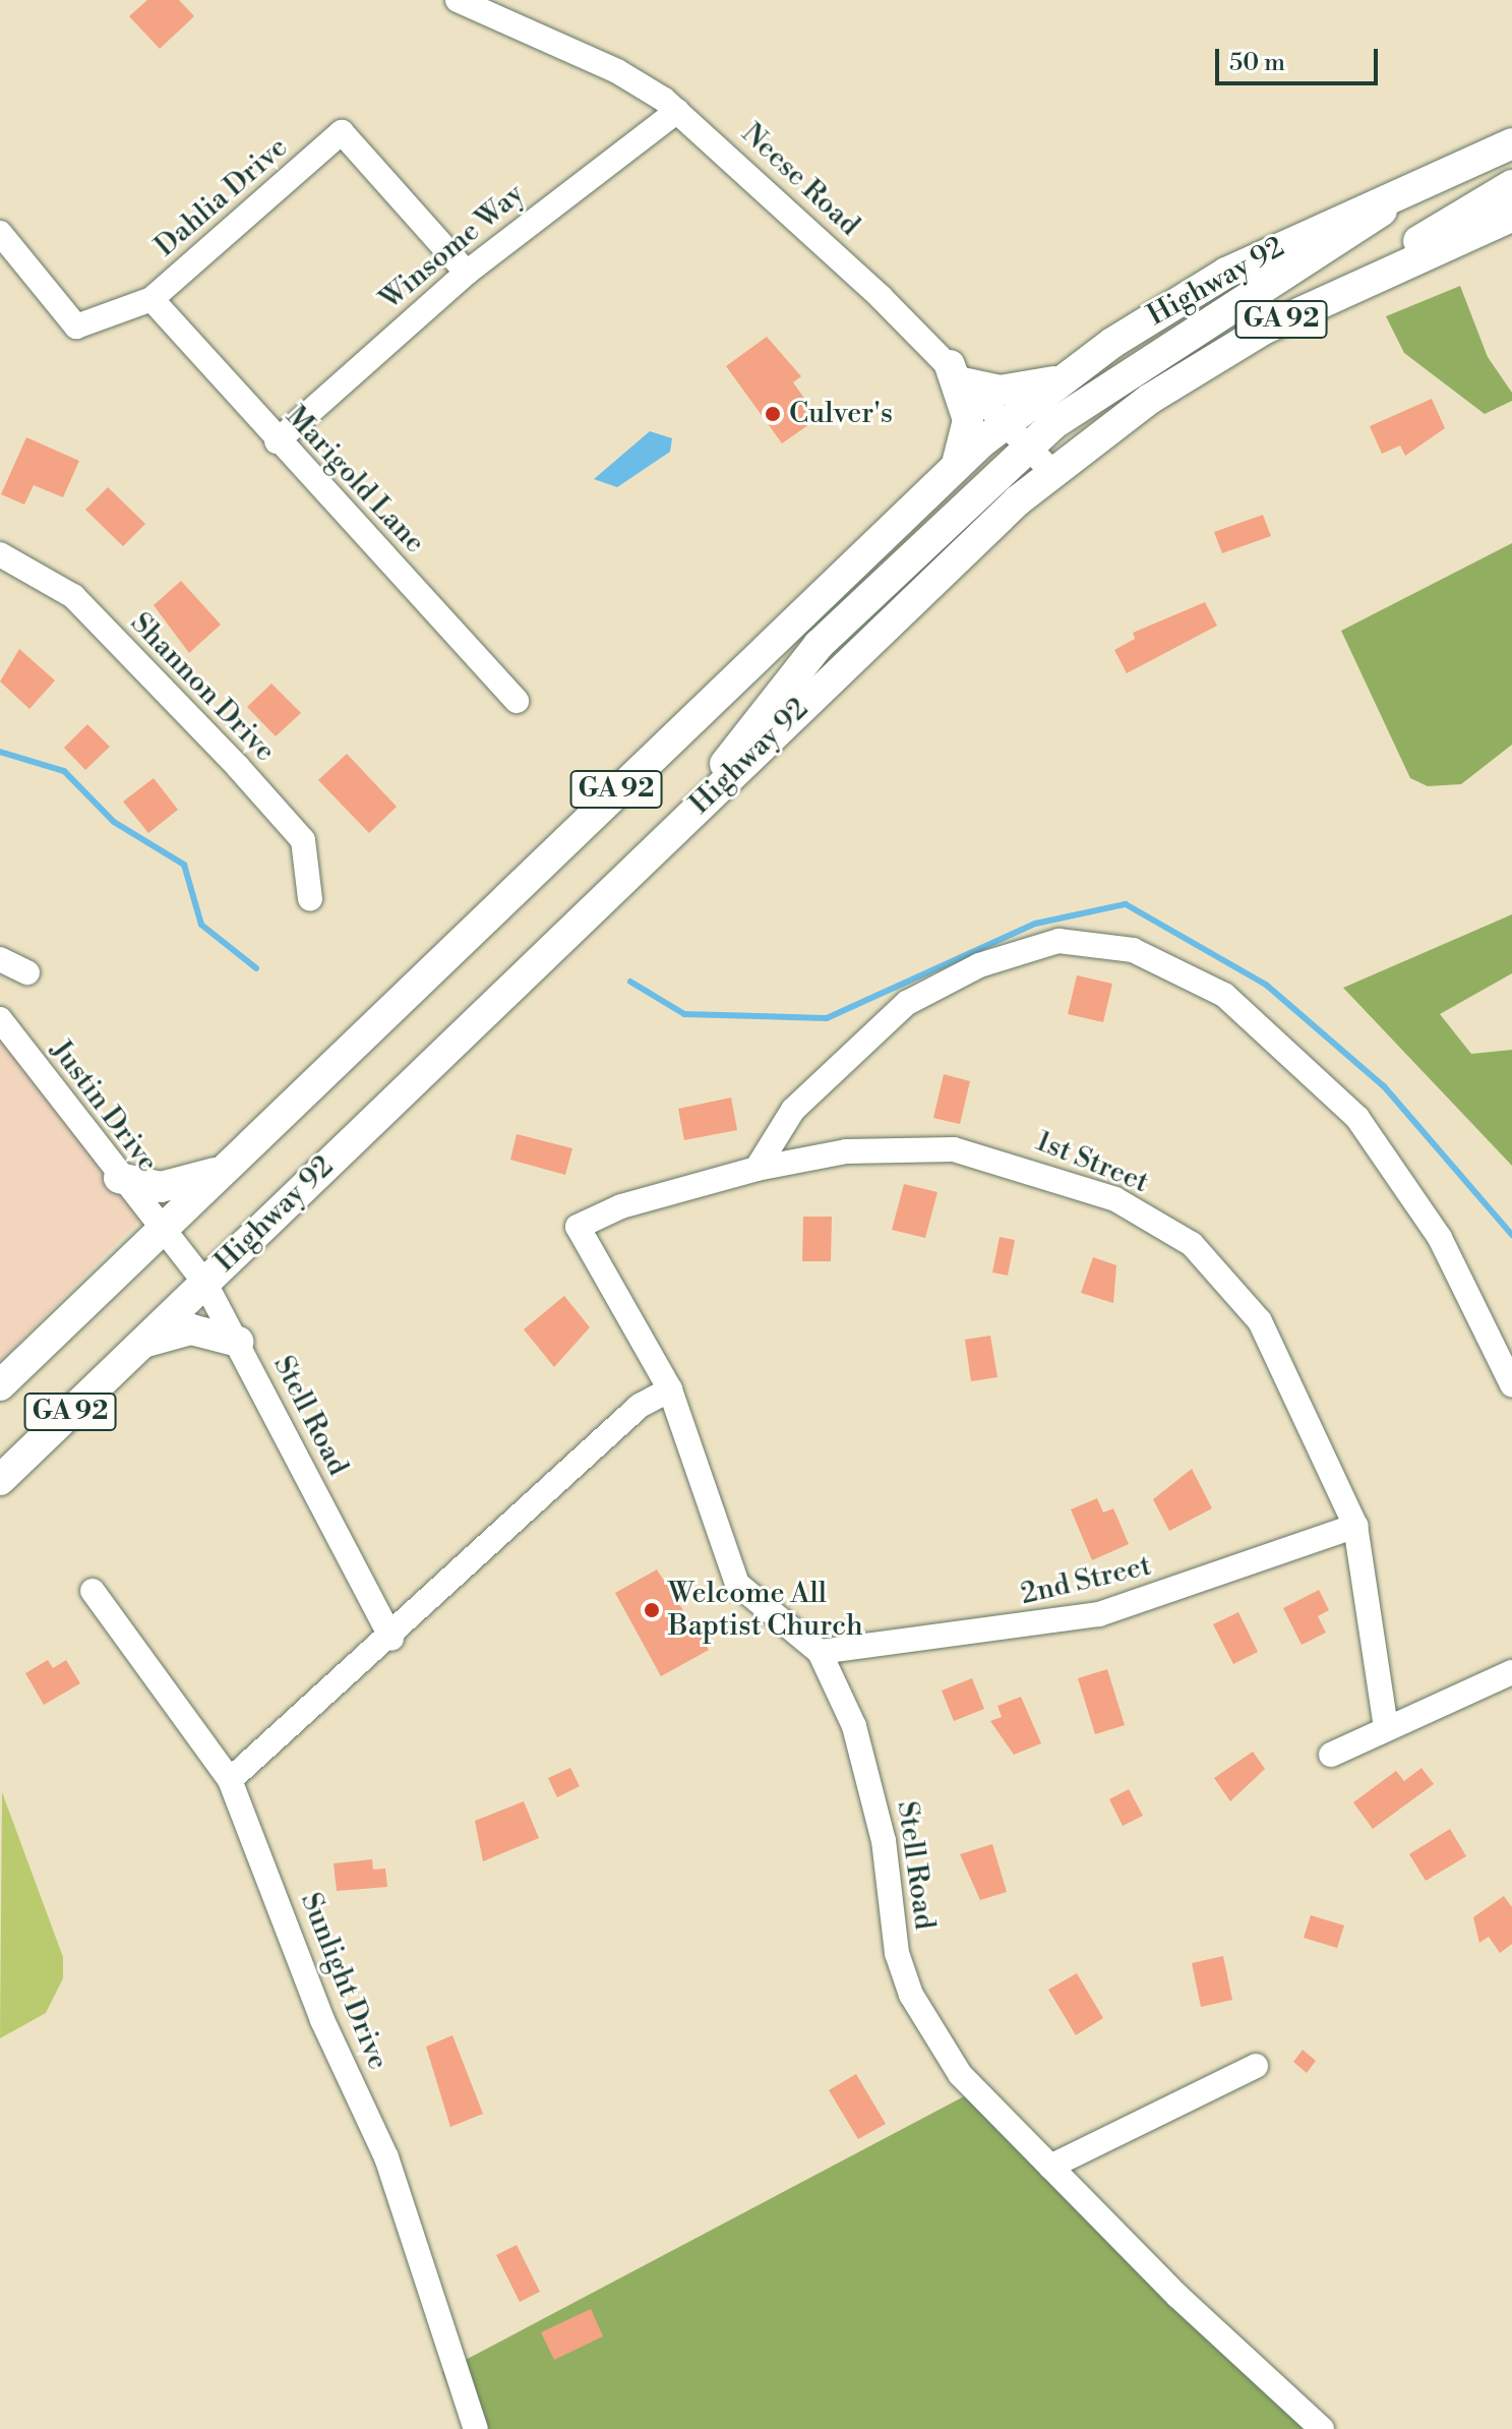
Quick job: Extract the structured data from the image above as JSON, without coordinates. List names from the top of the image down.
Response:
{
  "streets": {
    "main road": ["Highway 92", "GA 92"],
    "street": [
      "Neese Road",
      "Dahlia Drive",
      "Winsome Way",
      "Marigold Lane",
      "Shannon Drive",
      "Justin Drive",
      "1st Street",
      "Stell Road",
      "2nd Street",
      "Sunlight Drive"
    ]
  },
  "crossings": [
    ["Neese Road", "Winsome Way"],
    ["Neese Road", "Highway 92"],
    ["Dahlia Drive", "Winsome Way"],
    ["Dahlia Drive", "Marigold Lane"],
    ["Winsome Way", "Marigold Lane"],
    ["Highway 92", "Justin Drive"],
    ["Highway 92", "Stell Road"],
    ["Justin Drive", "Stell Road"],
    ["1st Street", "Stell Road"],
    ["1st Street", "2nd Street"],
    ["Stell Road", "2nd Street"]
  ],
  "places": ["Culver's", "Welcome All Baptist Church"],
  "scale_bar": "50 m"
}
